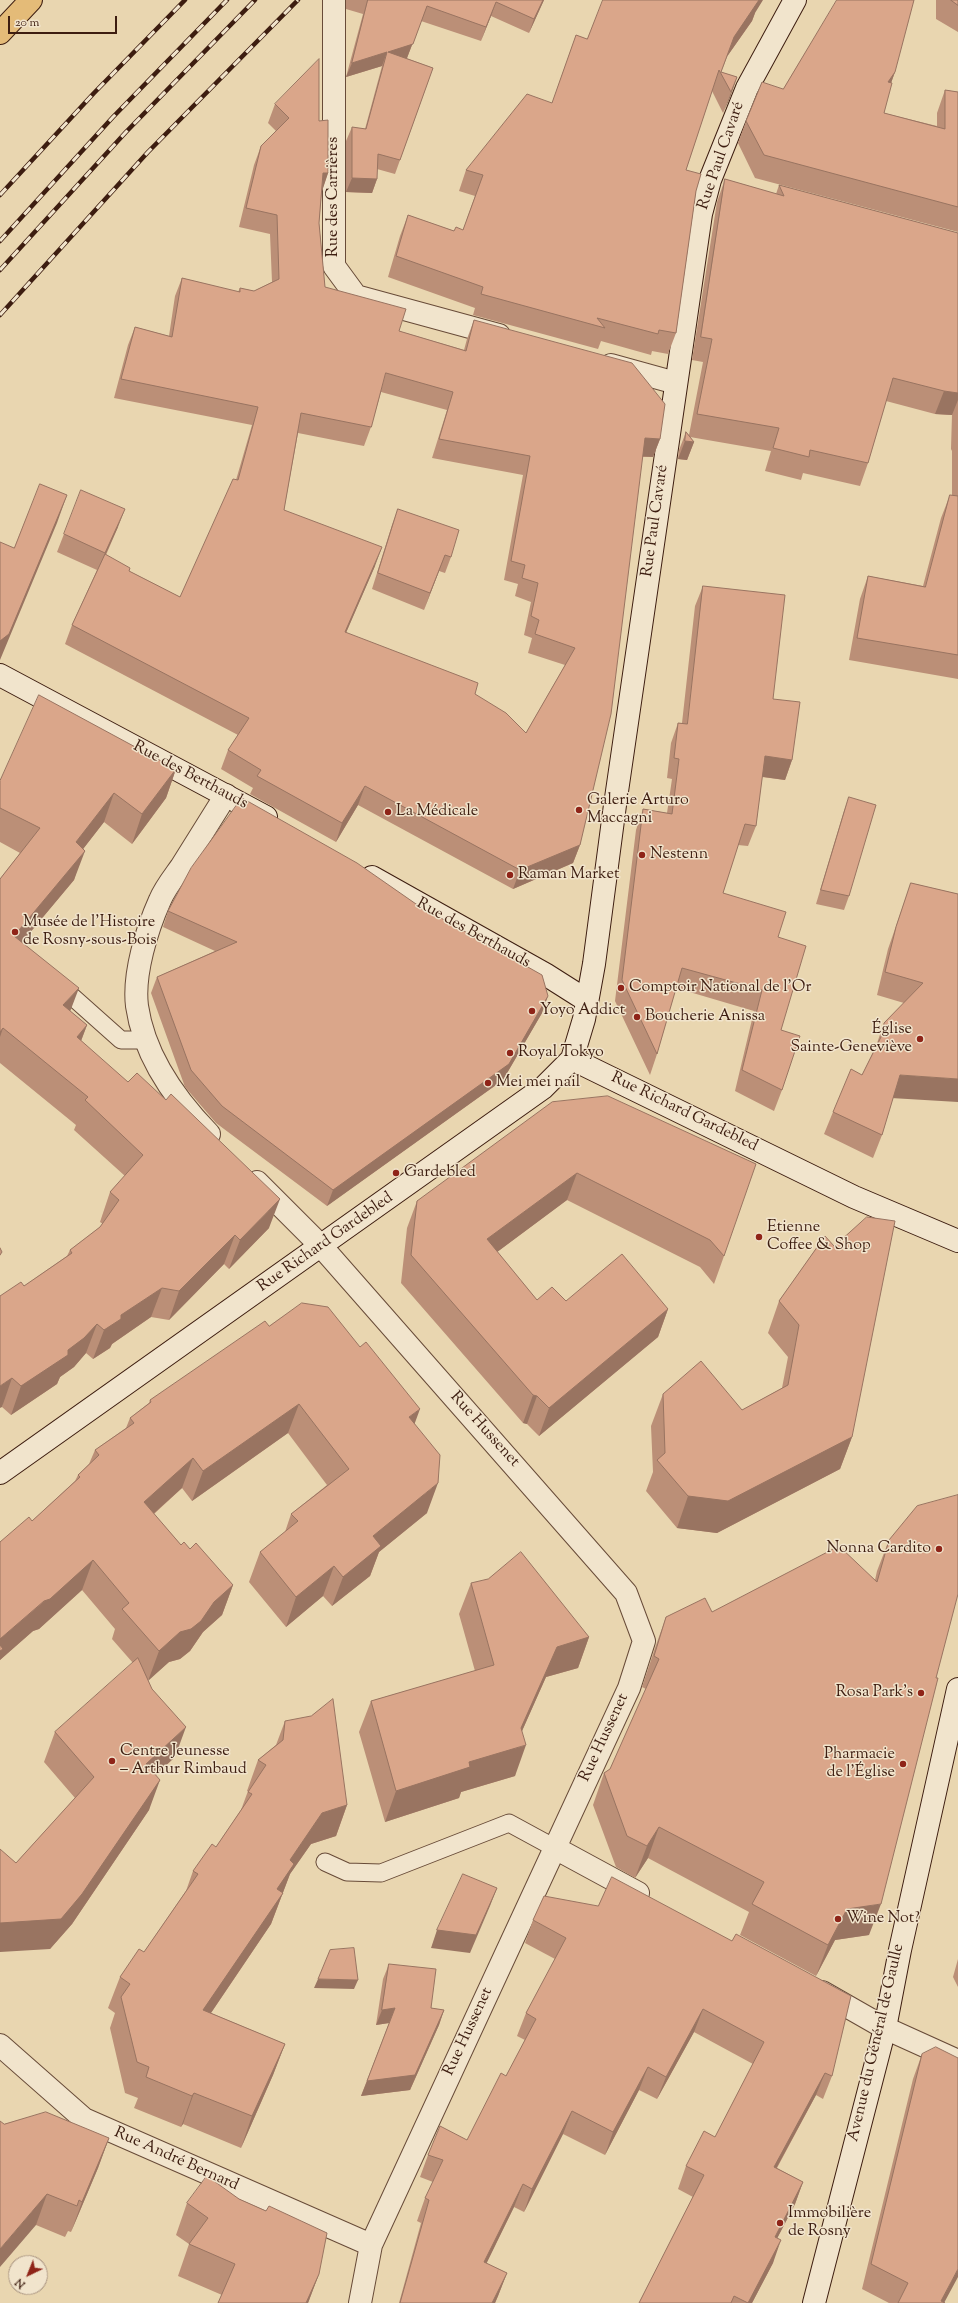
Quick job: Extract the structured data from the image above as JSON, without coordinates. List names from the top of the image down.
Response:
{
  "streets": {
    "street": [
      "Rue Paul Cavaré",
      "Rue des Carrières",
      "Rue des Berthauds",
      "Rue Richard Gardebled",
      "Rue Hussenet",
      "Avenue du Général de Gaulle",
      "Rue André Bernard"
    ]
  },
  "crossings": [
    ["Rue Paul Cavaré", "Rue des Berthauds"],
    ["Rue Paul Cavaré", "Rue Richard Gardebled"],
    ["Rue Richard Gardebled", "Rue Hussenet"],
    ["Rue Hussenet", "Rue André Bernard"]
  ],
  "places": [
    "Galerie Arturo Maccagni",
    "La Médicale",
    "Nestenn",
    "Raman Market",
    "Musée de l'Histoire de Rosny-sous-Bois",
    "Comptoir National de l'Or",
    "Yoyo Addict",
    "Boucherie Anissa",
    "Église Sainte-Geneviève",
    "Royal Tokyo",
    "Mei mei nail",
    "Gardebled",
    "Etienne Coffee & Shop",
    "Nonna Cardito",
    "Rosa Park's",
    "Centre Jeunesse – Arthur Rimbaud",
    "Pharmacie de l'Église",
    "Wine Not?",
    "Immobilière de Rosny"
  ],
  "scale_bar": "20 m",
  "north": "bottom left"
}
